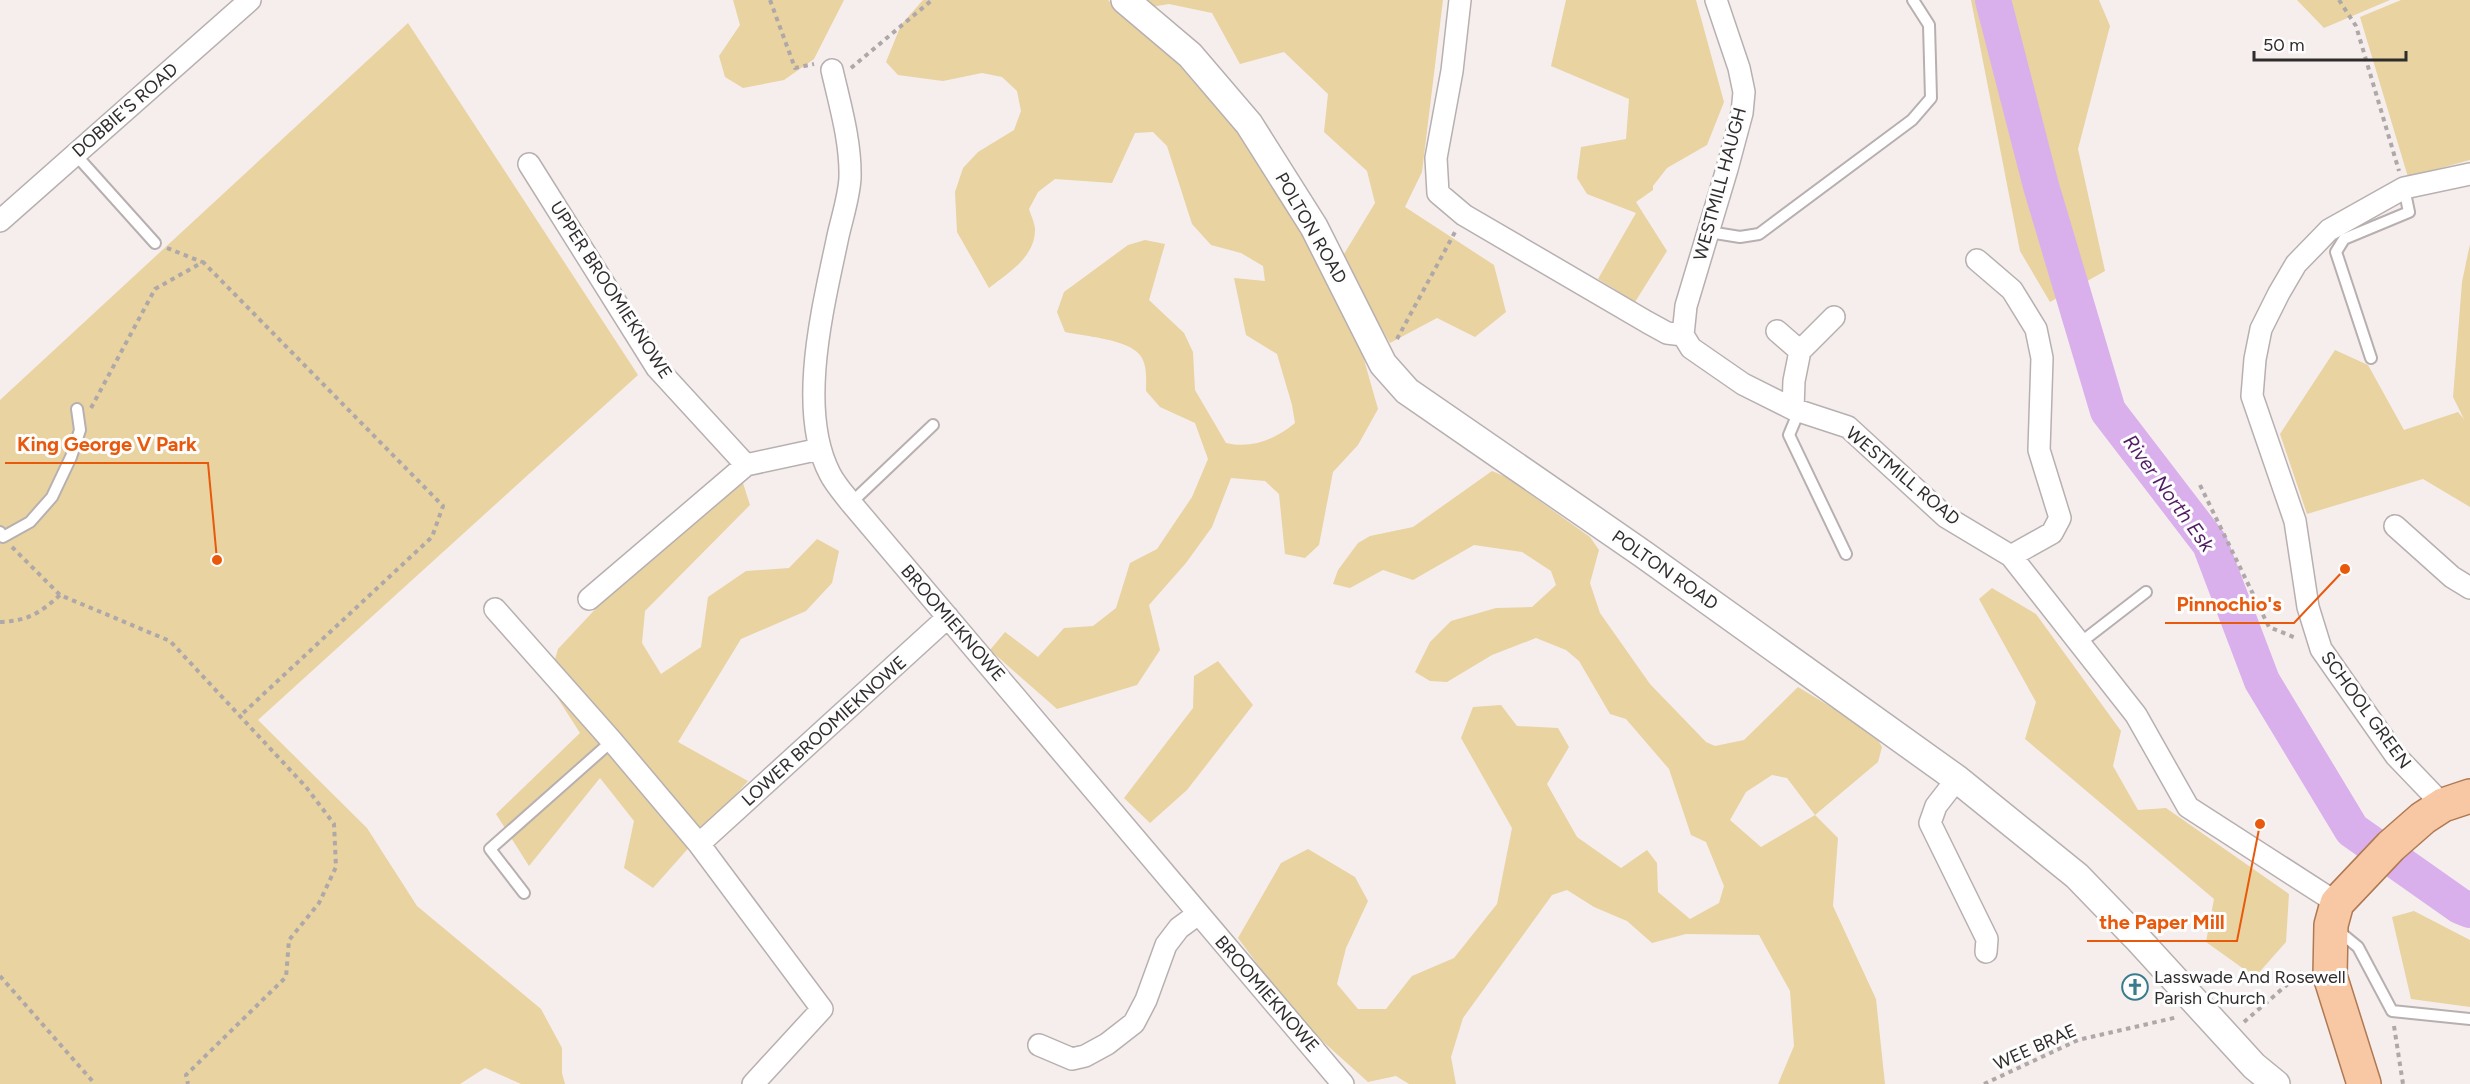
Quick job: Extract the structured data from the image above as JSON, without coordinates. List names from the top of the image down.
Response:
{
  "streets": {
    "street": [
      "DOBBIE'S ROAD",
      "WESTMILL HAUGH",
      "POLTON ROAD",
      "UPPER BROOMIEKNOWE",
      "WESTMILL ROAD",
      "BROOMIEKNOWE",
      "SCHOOL GREEN",
      "LOWER BROOMIEKNOWE"
    ],
    "path": ["WEE BRAE"]
  },
  "crossings": [
    ["WESTMILL HAUGH", "WESTMILL ROAD"],
    ["POLTON ROAD", "WEE BRAE"],
    ["BROOMIEKNOWE", "LOWER BROOMIEKNOWE"]
  ],
  "water": ["River North Esk"],
  "places": {
    "other": ["King George V Park", "Pinnochio's", "the Paper Mill"],
    "church": ["Lasswade And Rosewell Parish Church"]
  },
  "scale_bar": "50 m"
}
